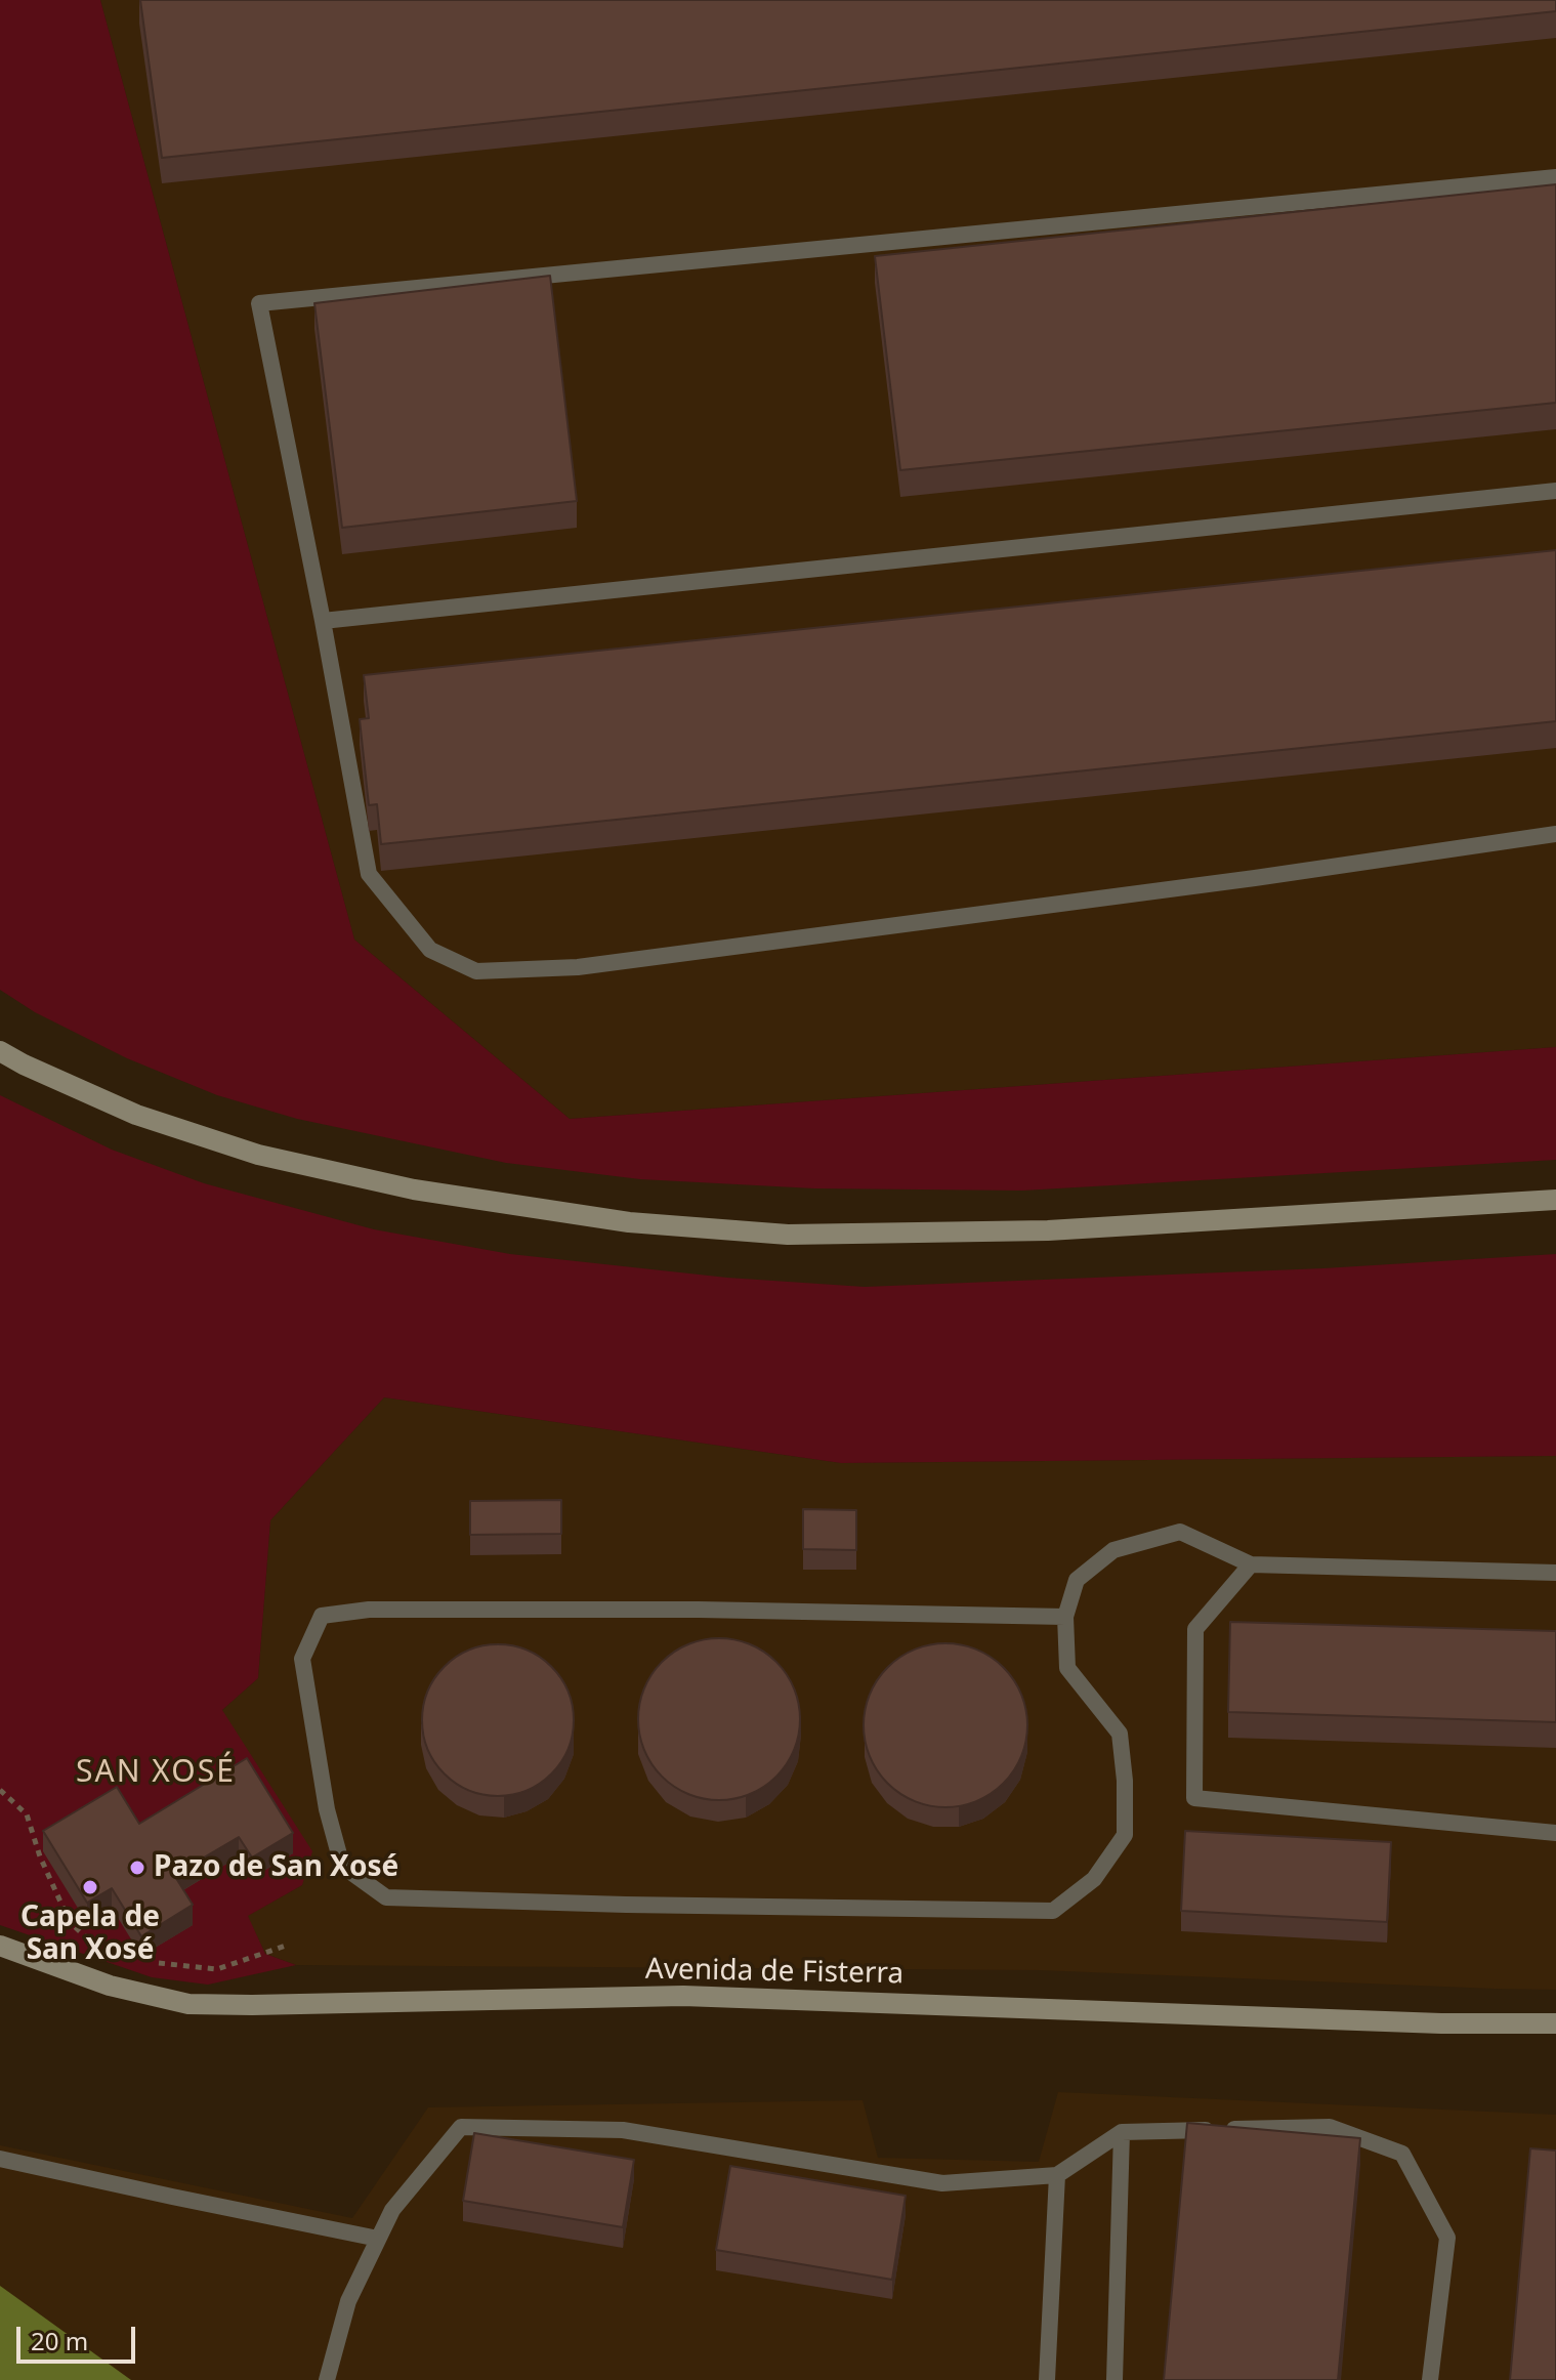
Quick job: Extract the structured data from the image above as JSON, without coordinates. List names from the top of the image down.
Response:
{
  "streets": {
    "main road": ["Avenida de Fisterra"]
  },
  "districts": ["SAN XOSÉ"],
  "places": ["Pazo de San Xosé", "Capela de San Xosé"],
  "scale_bar": "20 m"
}
